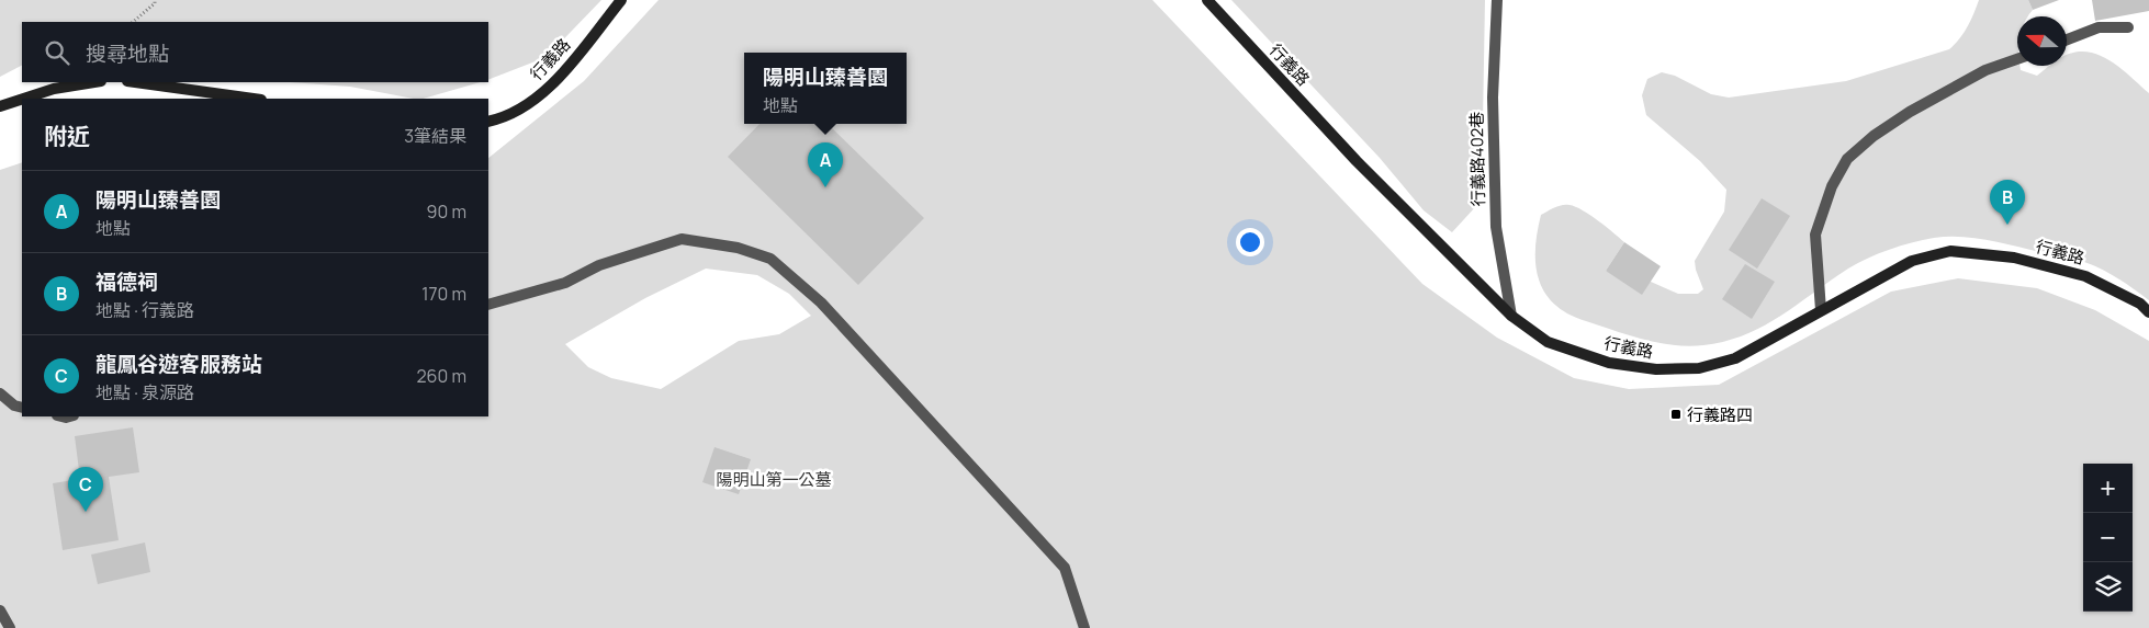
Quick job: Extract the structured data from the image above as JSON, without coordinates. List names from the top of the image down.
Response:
{
  "streets": {
    "street": ["行義路", "行義路402巷"]
  },
  "crossings": [
    ["行義路", "行義路402巷"]
  ],
  "parks": ["陽明山第一公墓"],
  "places": {
    "transit": ["行義路四"]
  },
  "north": "left",
  "page": {
    "search": "搜尋地點",
    "popup": ["陽明山臻善園", "地點"],
    "heading": ["附近", "3筆結果"],
    "pins": ["A", "B", "C"],
    "list": [
      {
        "mark": "A",
        "name": "陽明山臻善園",
        "note": "地點",
        "value": "90 m"
      },
      {
        "mark": "B",
        "name": "福德祠",
        "note": "地點 · 行義路",
        "value": "170 m"
      },
      {
        "mark": "C",
        "name": "龍鳳谷遊客服務站",
        "note": "地點 · 泉源路",
        "value": "260 m"
      }
    ],
    "map_buttons": ["+", "−"]
  }
}
